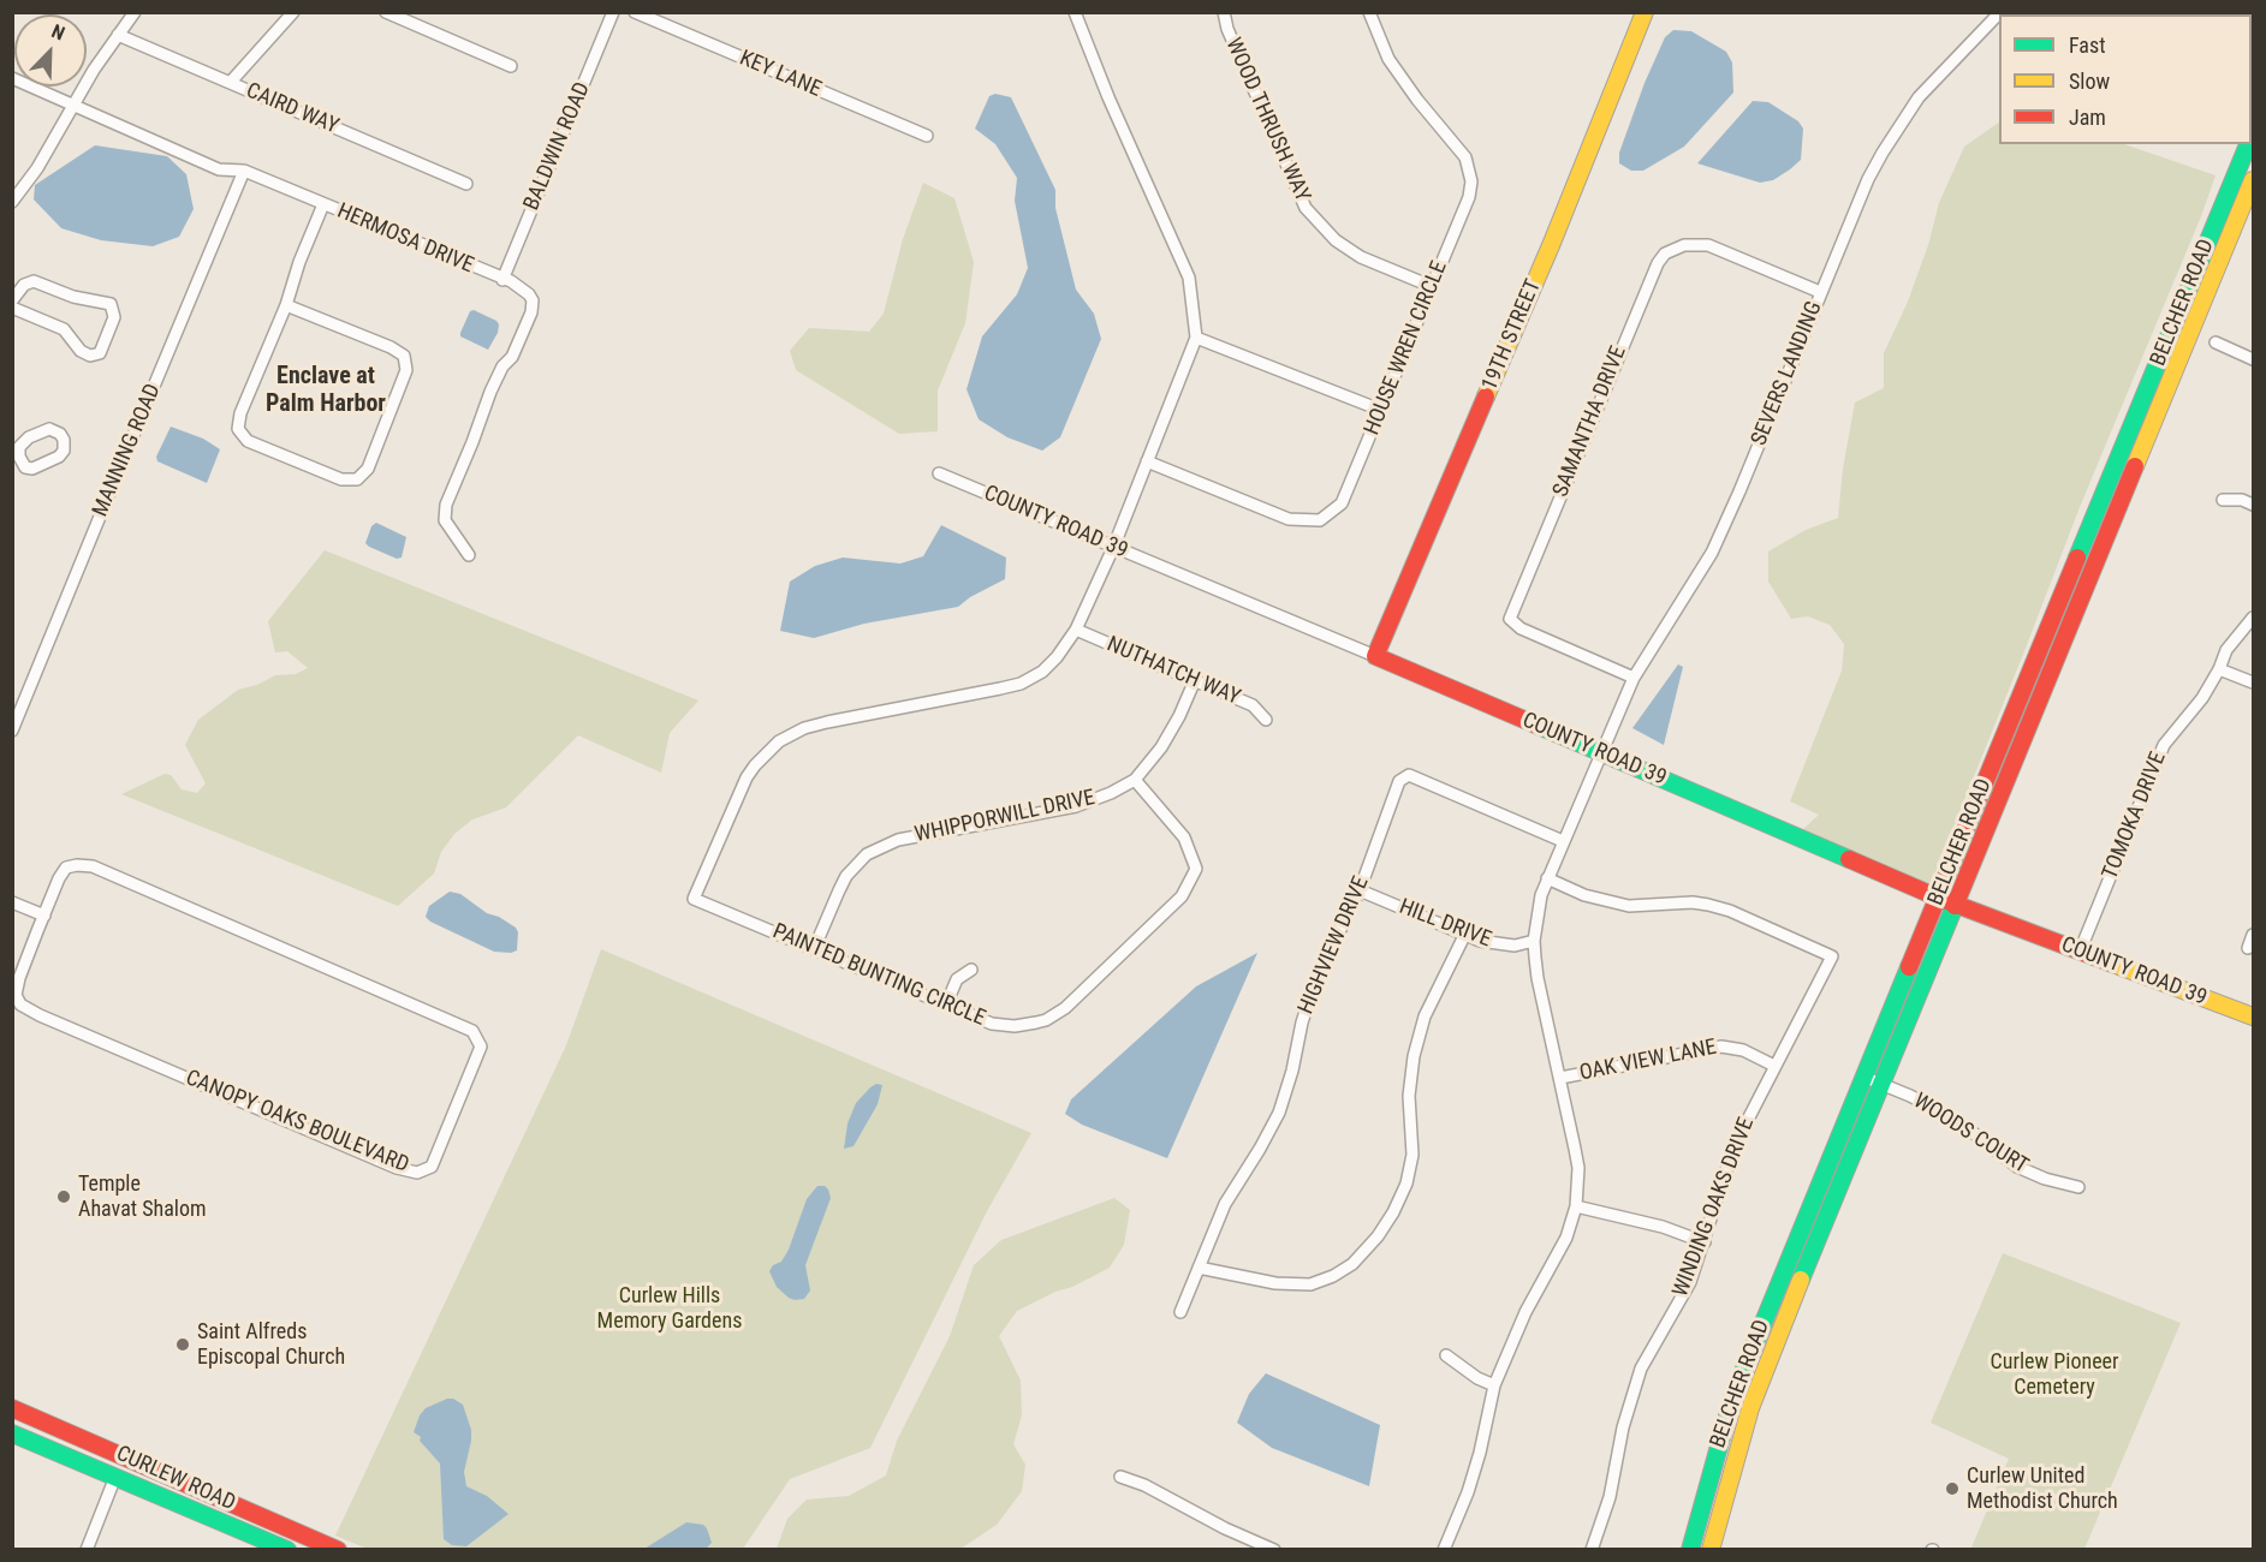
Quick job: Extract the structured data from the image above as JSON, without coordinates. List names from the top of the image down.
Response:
{
  "streets": {
    "main road": [
      "BELCHER ROAD",
      "19TH STREET",
      "COUNTY ROAD 39",
      "CURLEW ROAD"
    ],
    "street": [
      "KEY LANE",
      "CAIRD WAY",
      "WOOD THRUSH WAY",
      "BALDWIN ROAD",
      "HERMOSA DRIVE",
      "HOUSE WREN CIRCLE",
      "SEVERS LANDING",
      "SAMANTHA DRIVE",
      "MANNING ROAD",
      "NUTHATCH WAY",
      "TOMOKA DRIVE",
      "WHIPPORWILL DRIVE",
      "HILL DRIVE",
      "HIGHVIEW DRIVE",
      "PAINTED BUNTING CIRCLE",
      "OAK VIEW LANE",
      "CANOPY OAKS BOULEVARD",
      "WOODS COURT",
      "WINDING OAKS DRIVE"
    ]
  },
  "crossings": [
    ["WOOD THRUSH WAY", "HOUSE WREN CIRCLE"],
    ["BALDWIN ROAD", "HERMOSA DRIVE"],
    ["HERMOSA DRIVE", "MANNING ROAD"],
    ["BELCHER ROAD", "COUNTY ROAD 39"],
    ["BELCHER ROAD", "WOODS COURT"],
    ["19TH STREET", "COUNTY ROAD 39"],
    ["SEVERS LANDING", "SAMANTHA DRIVE"],
    ["SEVERS LANDING", "COUNTY ROAD 39"],
    ["SEVERS LANDING", "HILL DRIVE"],
    ["SEVERS LANDING", "HIGHVIEW DRIVE"],
    ["SEVERS LANDING", "OAK VIEW LANE"],
    ["SEVERS LANDING", "WINDING OAKS DRIVE"],
    ["COUNTY ROAD 39", "TOMOKA DRIVE"],
    ["NUTHATCH WAY", "WHIPPORWILL DRIVE"],
    ["NUTHATCH WAY", "PAINTED BUNTING CIRCLE"],
    ["WHIPPORWILL DRIVE", "PAINTED BUNTING CIRCLE"],
    ["HILL DRIVE", "HIGHVIEW DRIVE"],
    ["OAK VIEW LANE", "WINDING OAKS DRIVE"]
  ],
  "districts": ["Enclave at Palm Harbor"],
  "parks": ["Curlew Hills Memory Gardens", "Curlew Pioneer Cemetery"],
  "places": ["Temple Ahavat Shalom", "Saint Alfreds Episcopal Church", "Curlew United Methodist Church"],
  "legend": ["Fast", "Slow", "Jam"],
  "north": "top right"
}
